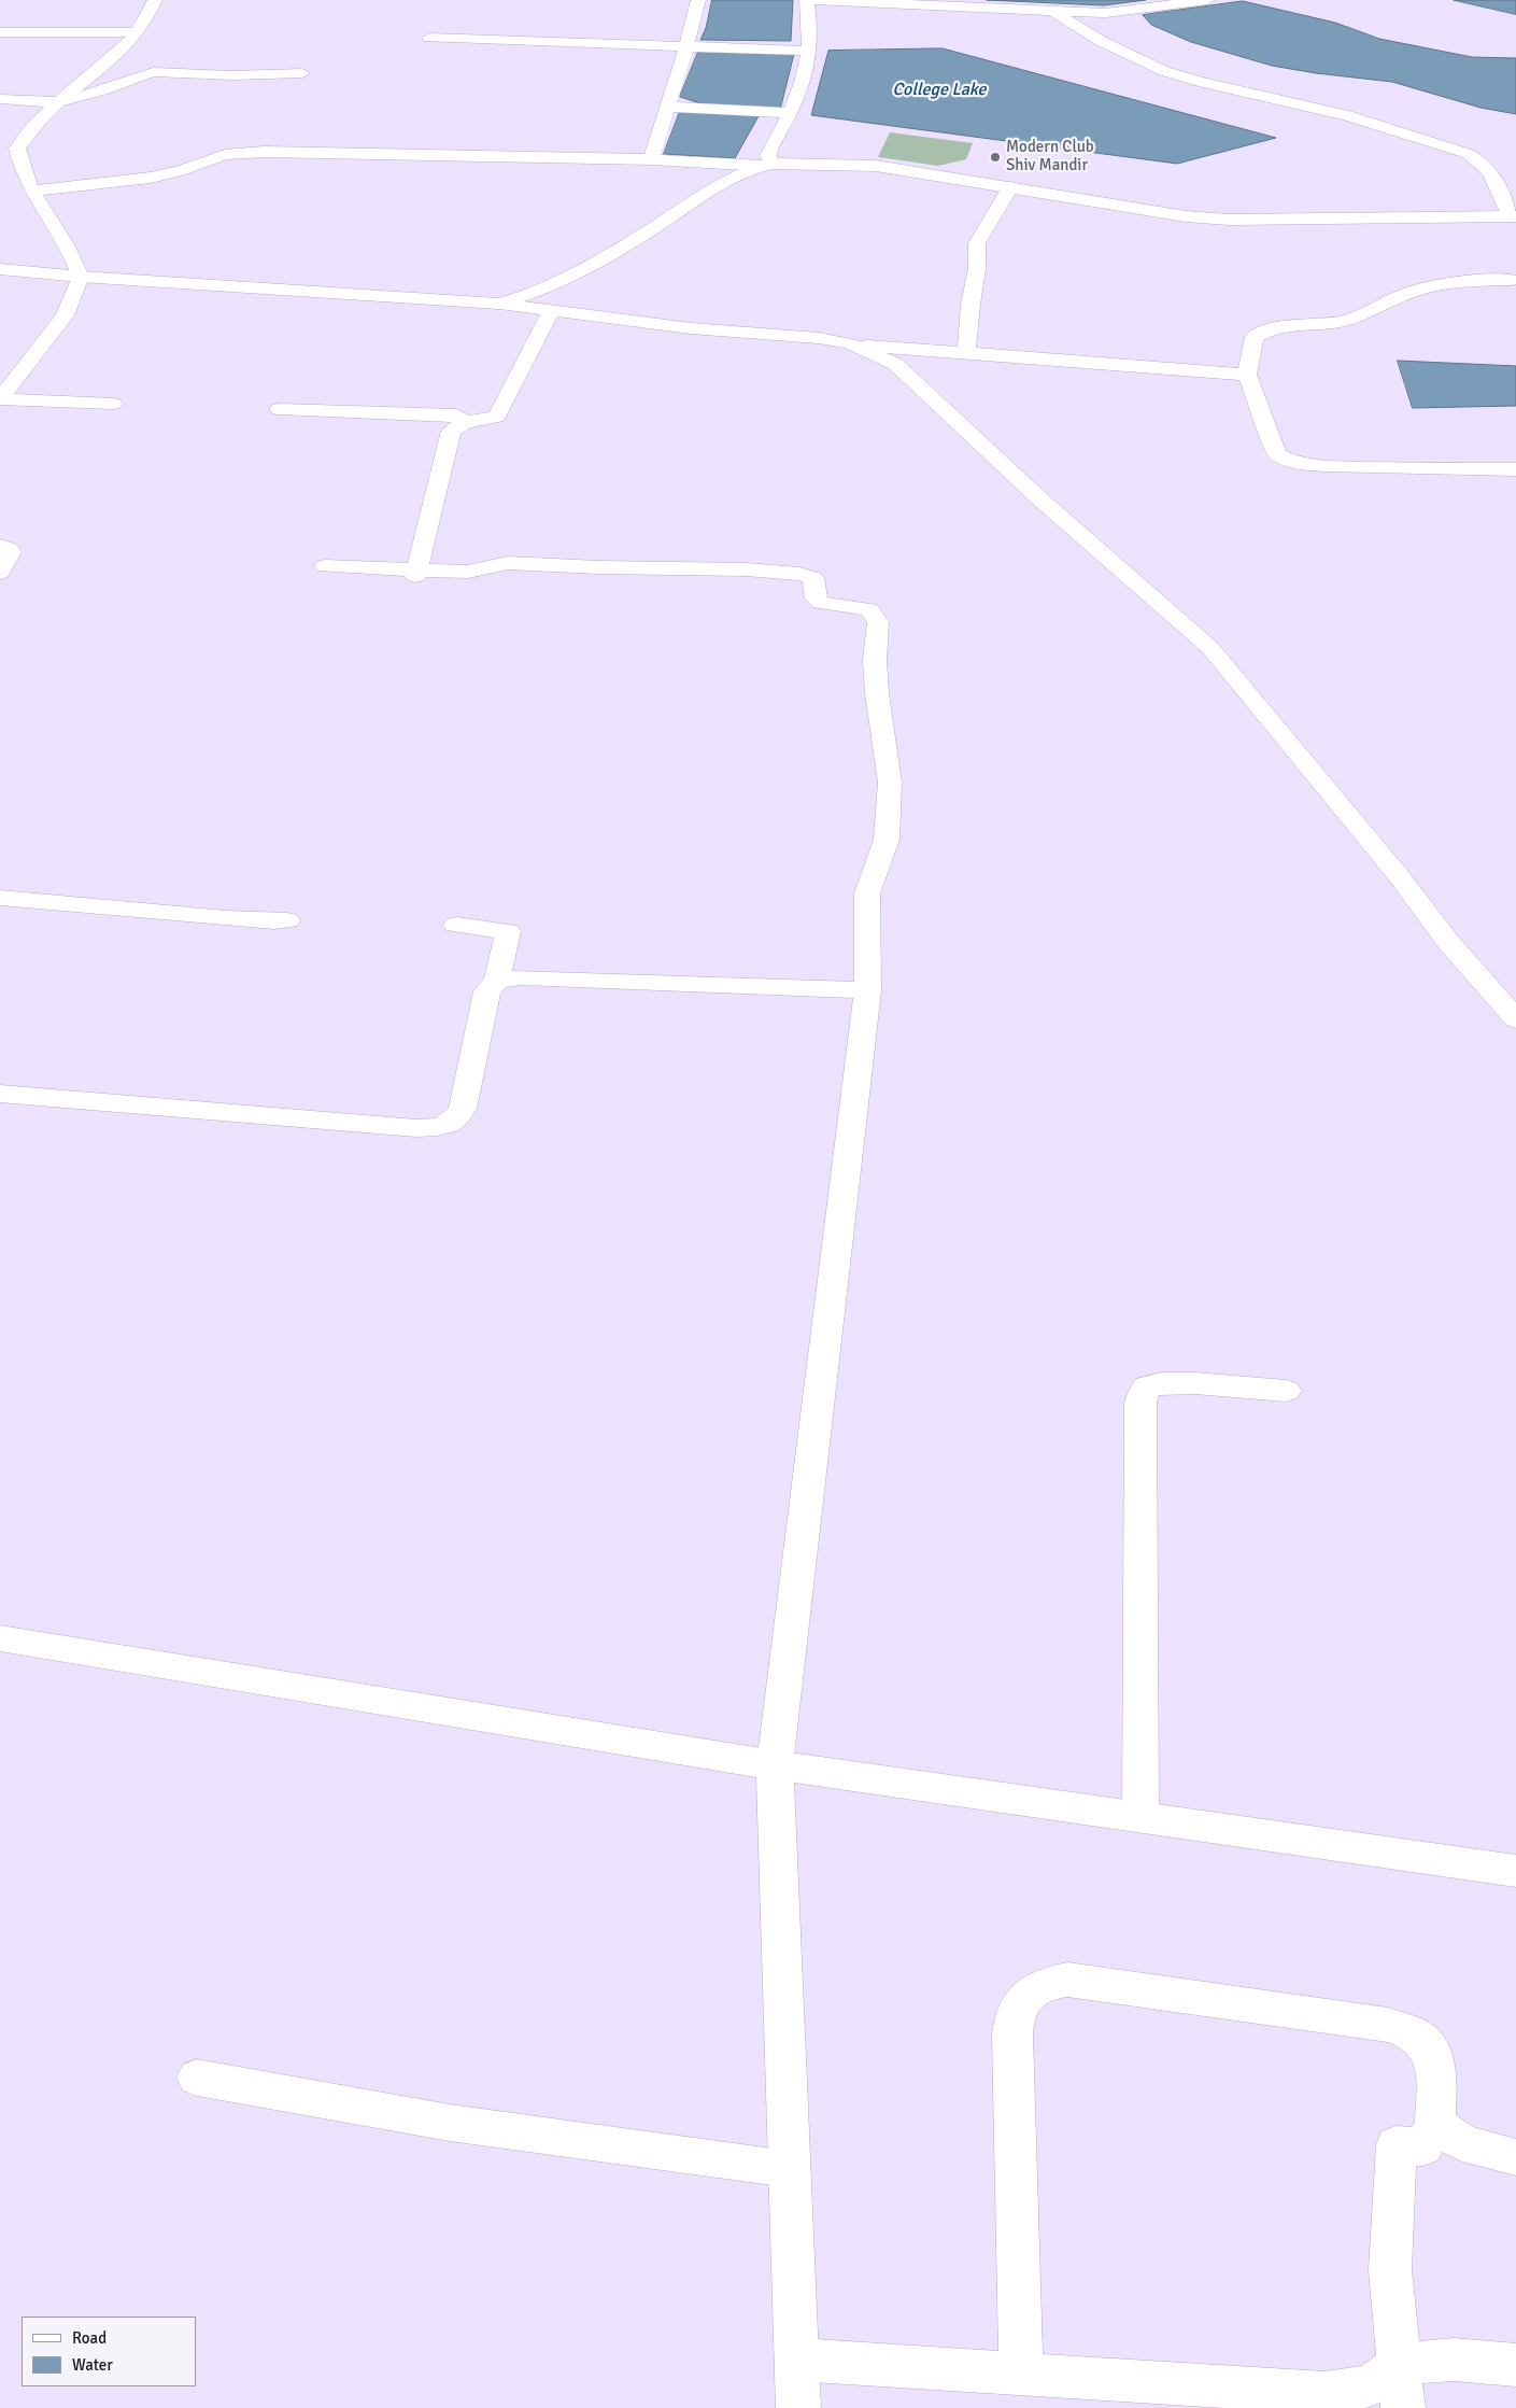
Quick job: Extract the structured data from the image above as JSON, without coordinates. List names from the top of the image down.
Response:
{
  "water": ["College Lake"],
  "places": ["Modern Club Shiv Mandir"],
  "legend": ["Road", "Water"]
}
